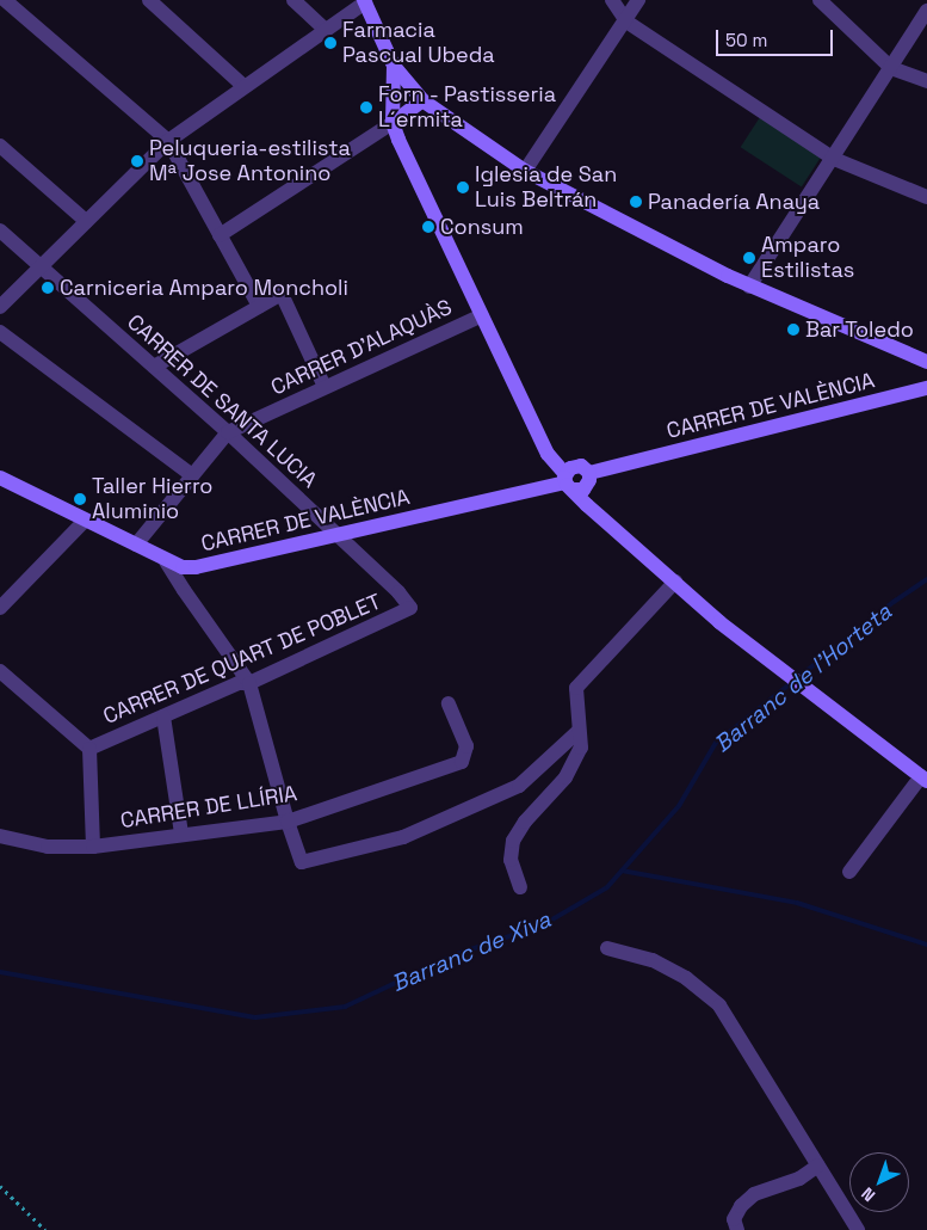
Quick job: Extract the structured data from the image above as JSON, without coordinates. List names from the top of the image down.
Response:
{
  "streets": {
    "street": [
      "CARRER D'ALAQUÀS",
      "CARRER DE SANTA LUCIA",
      "CARRER DE VALÈNCIA",
      "CARRER DE QUART DE POBLET",
      "CARRER DE LLÍRIA"
    ]
  },
  "crossings": [
    ["CARRER D'ALAQUÀS", "CARRER DE SANTA LUCIA"],
    ["CARRER D'ALAQUÀS", "CARRER DE VALÈNCIA"],
    ["CARRER DE SANTA LUCIA", "CARRER DE VALÈNCIA"],
    ["CARRER DE SANTA LUCIA", "CARRER DE QUART DE POBLET"]
  ],
  "water": ["Barranc de l'Horteta", "Barranc de Xiva"],
  "places": [
    "Farmacia Pascual Ubeda",
    "Forn - Pastisseria L´ermita",
    "Peluqueria-estilista Mª Jose Antonino",
    "Iglesia de San Luis Beltrán",
    "Panadería Anaya",
    "Consum",
    "Amparo Estilistas",
    "Carniceria Amparo Moncholi",
    "Bar Toledo",
    "Taller Hierro Aluminio"
  ],
  "scale_bar": "50 m",
  "north": "bottom left"
}
